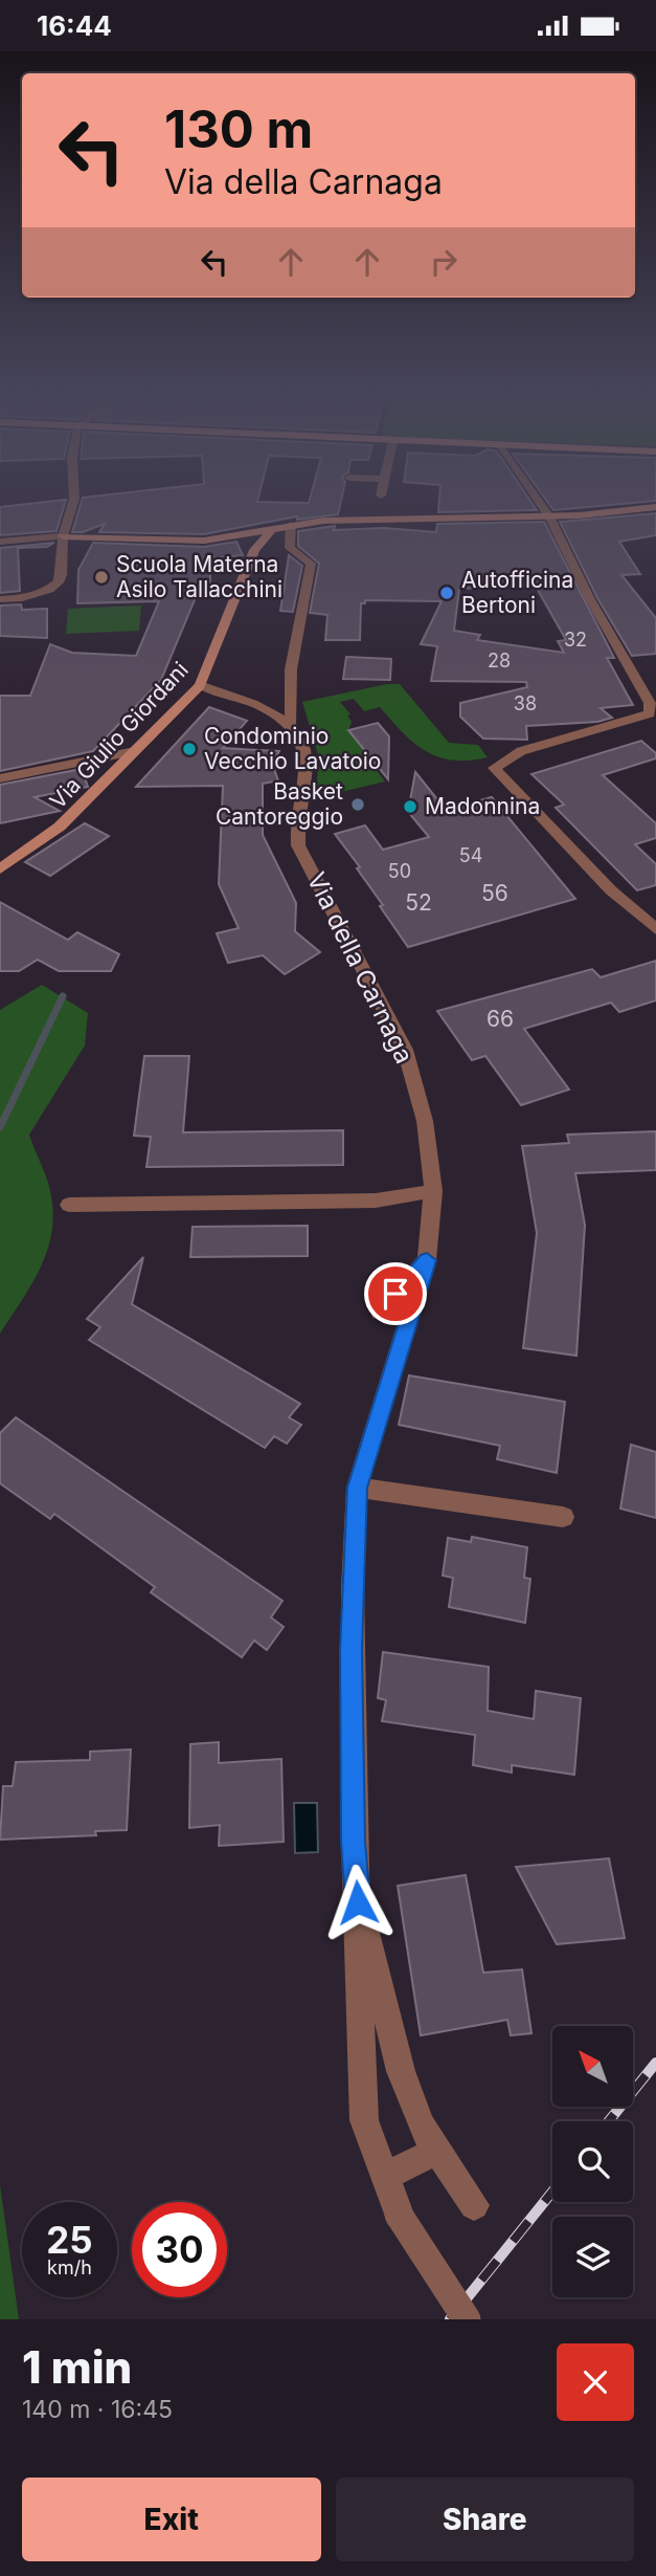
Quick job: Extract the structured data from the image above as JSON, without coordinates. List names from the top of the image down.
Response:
{
  "streets": {
    "street": ["Via Giulio Giordani", "Via della Carnaga"]
  },
  "crossings": [
    ["Via Giulio Giordani", "Via della Carnaga"]
  ],
  "places": [
    "Scuola Materna Asilo Tallacchini",
    "Autofficina Bertoni",
    "Condominio Vecchio Lavatoio",
    "Basket Cantoreggio",
    "Madonnina"
  ],
  "house_numbers": [
    "32",
    "28",
    "38",
    "54",
    "50",
    "56",
    "52",
    "66"
  ],
  "north": "top left",
  "page": {
    "status": "16:44",
    "turn": ["130 m", "Via della Carnaga"],
    "speed": "25 km/h",
    "limit": "30",
    "heading": ["1 min", "140 m · 16:45"],
    "buttons": ["Exit", "Share"]
  }
}
